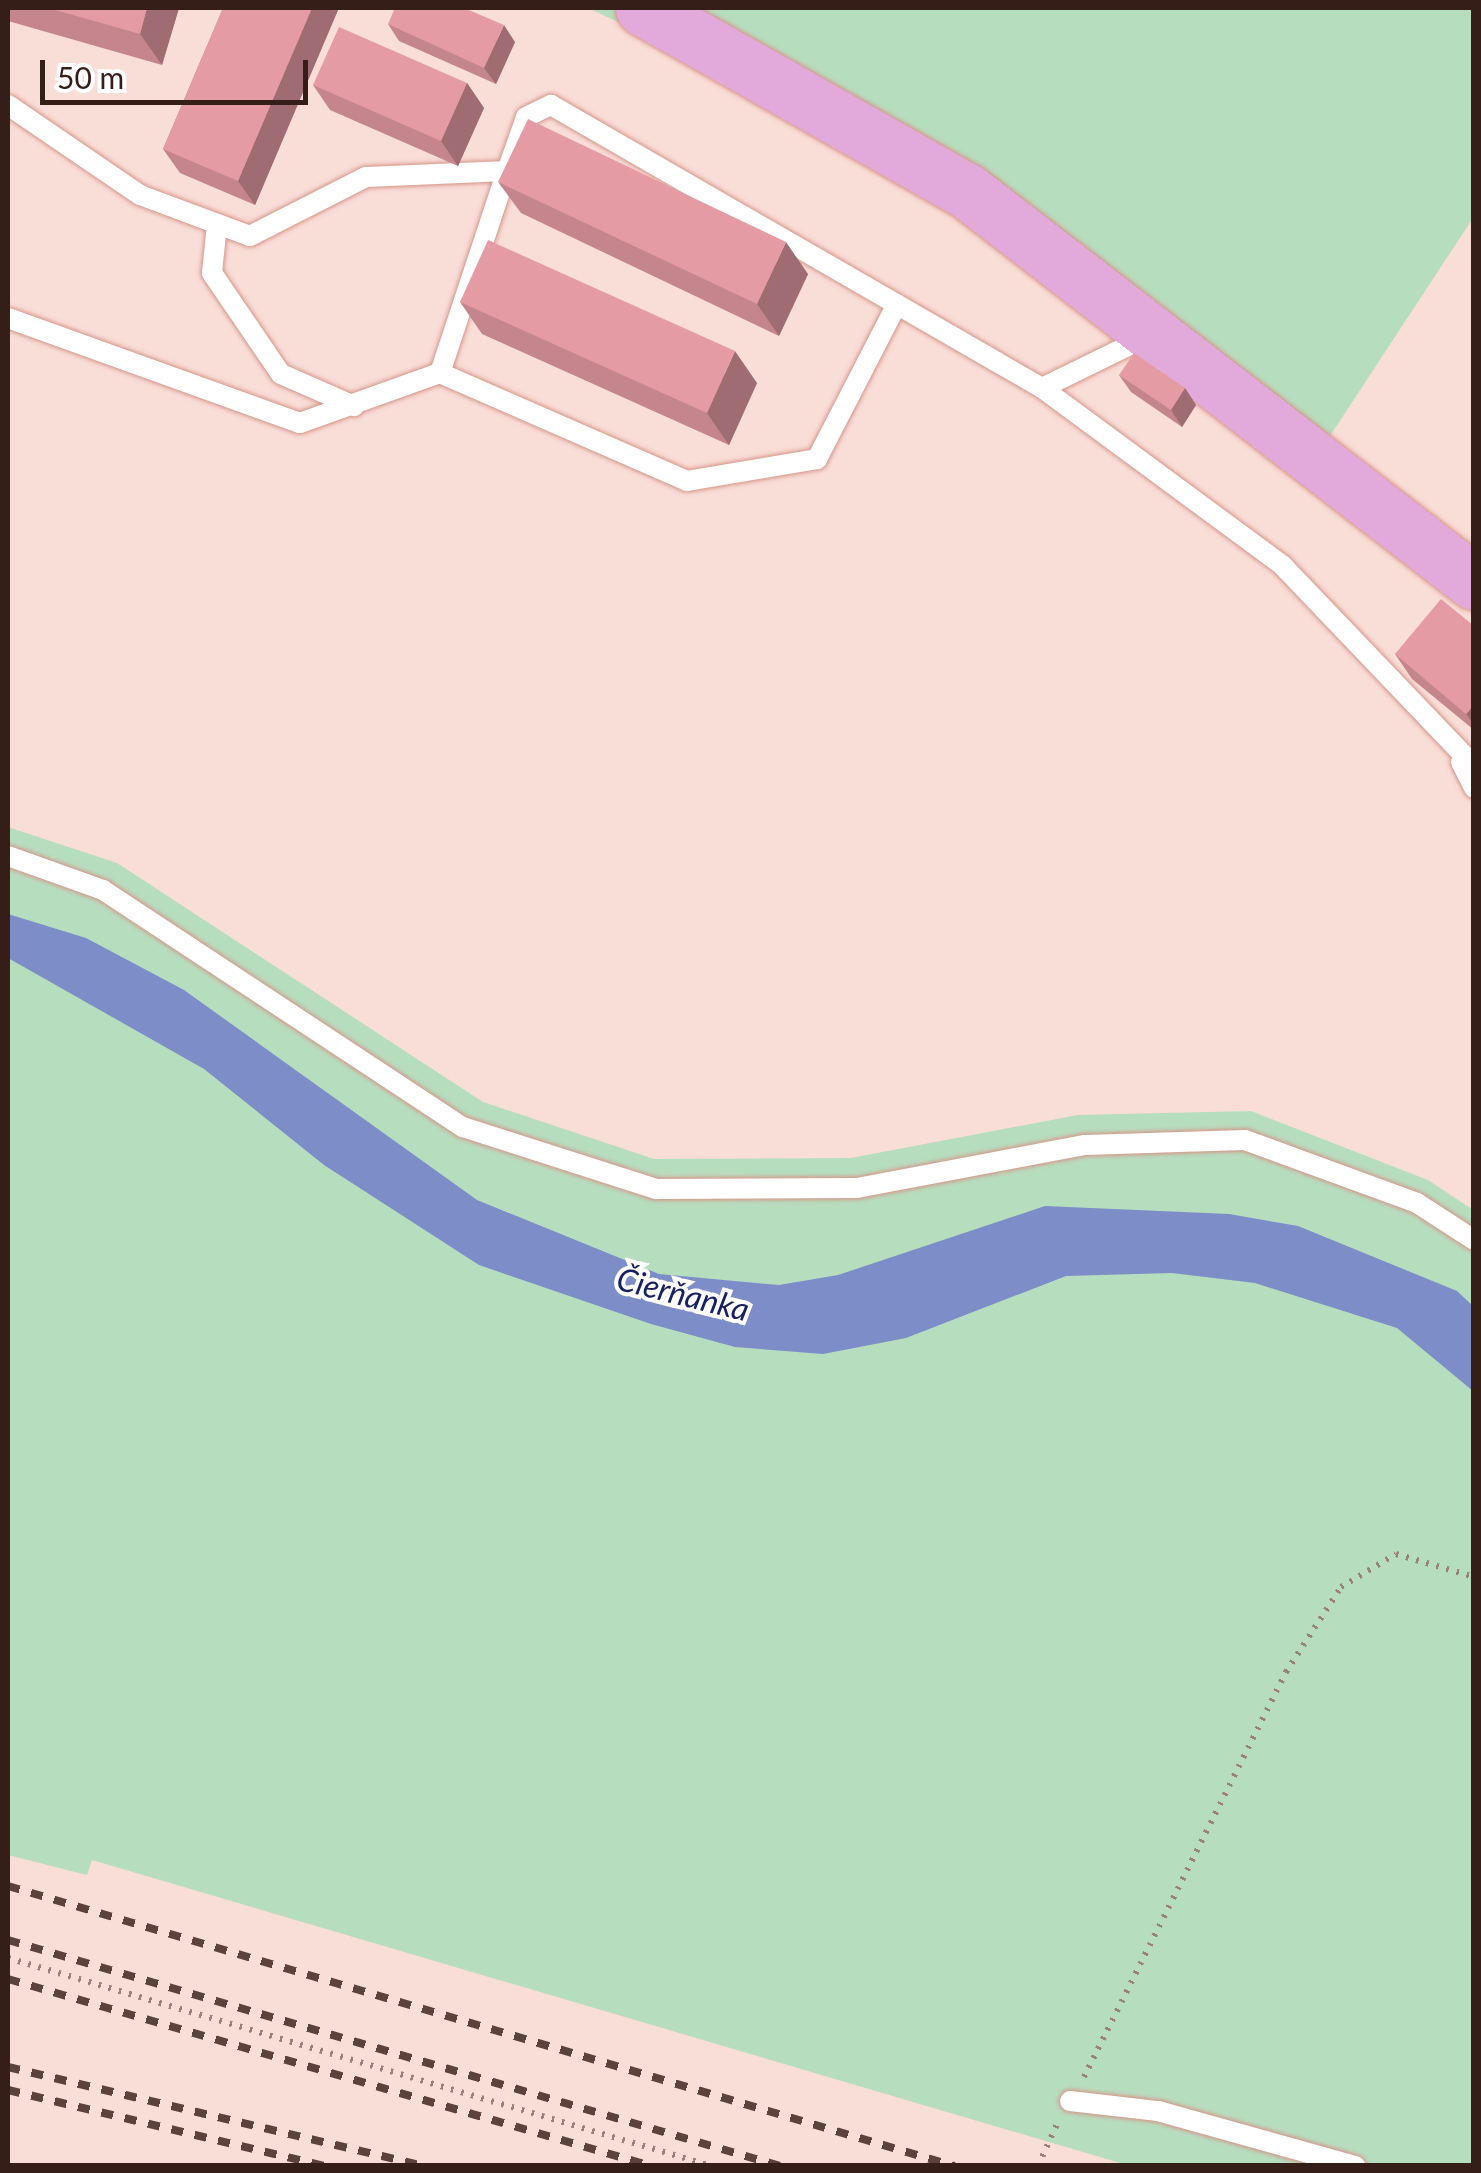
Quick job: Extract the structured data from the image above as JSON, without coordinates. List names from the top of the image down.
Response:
{
  "water": ["Čierňanka"],
  "scale_bar": "50 m"
}
